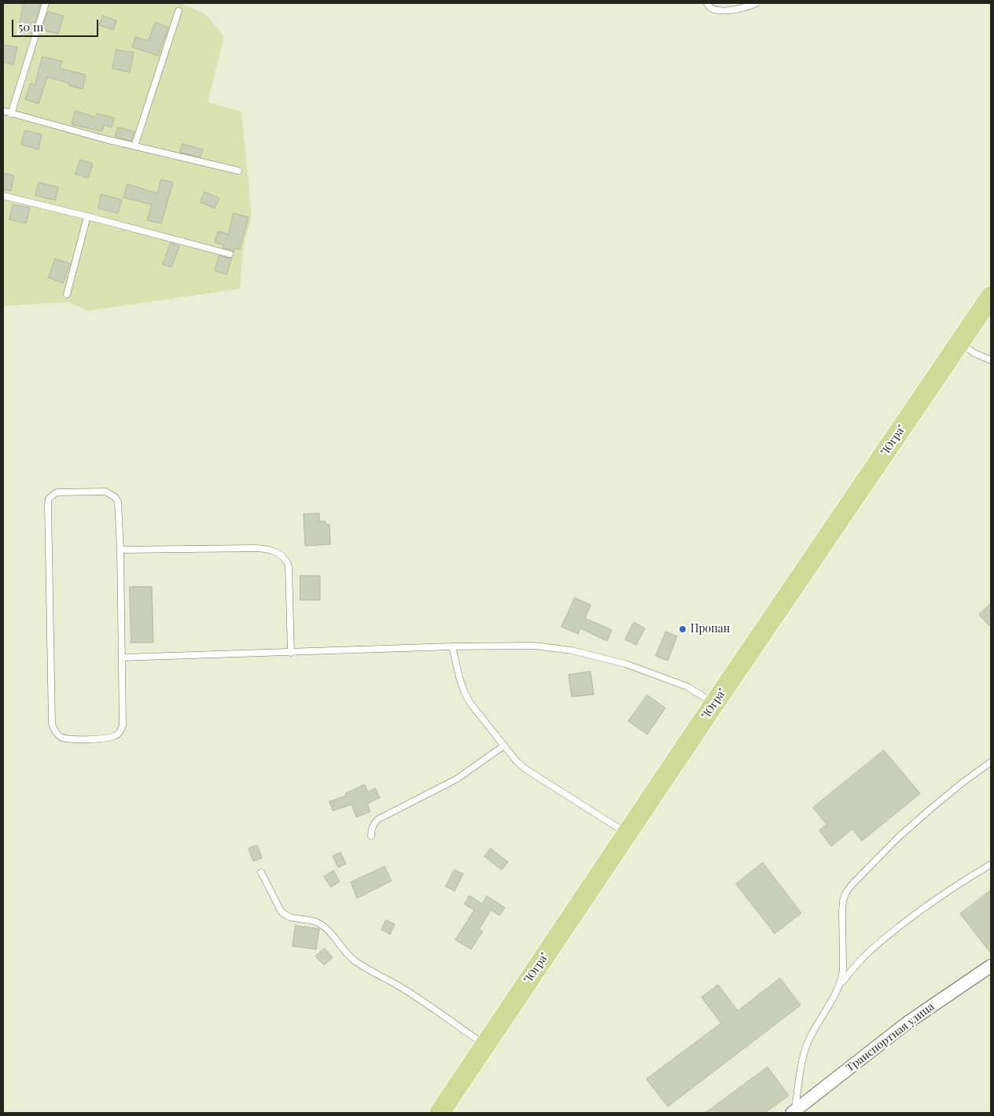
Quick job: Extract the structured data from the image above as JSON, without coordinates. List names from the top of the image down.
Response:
{
  "streets": {
    "highway": ["\"Югра\""],
    "street": ["Транспортная улица"]
  },
  "places": ["Пропан"],
  "scale_bar": "50 m"
}
